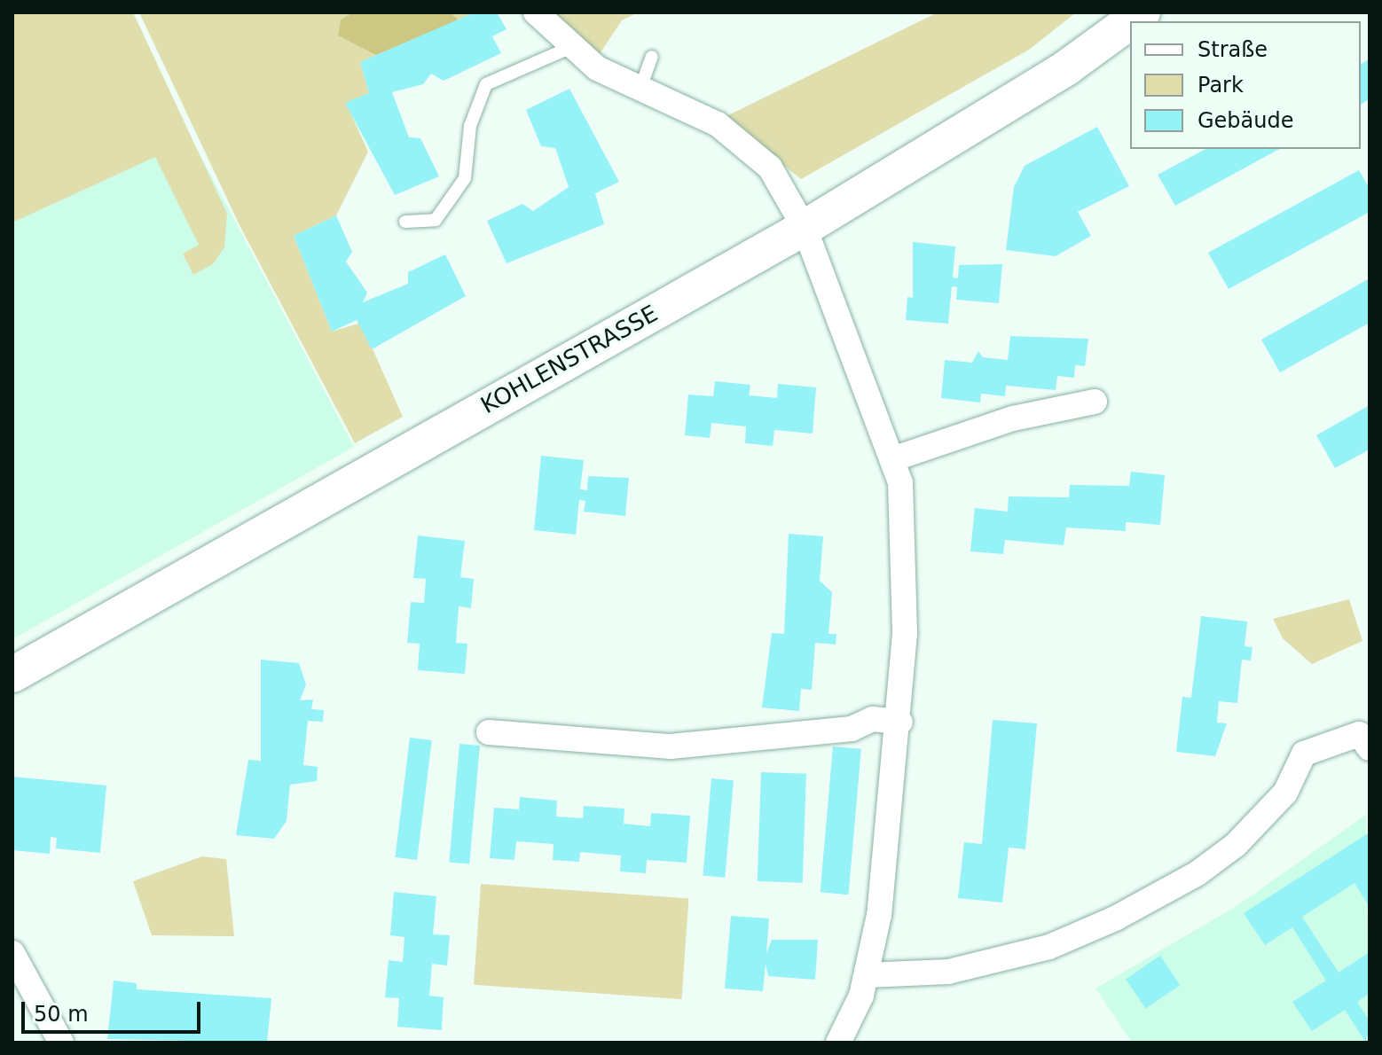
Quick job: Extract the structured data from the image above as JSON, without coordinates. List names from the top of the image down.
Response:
{
  "streets": {
    "main road": ["KOHLENSTRASSE"]
  },
  "legend": ["Straße", "Park", "Gebäude"],
  "scale_bar": "50 m"
}
